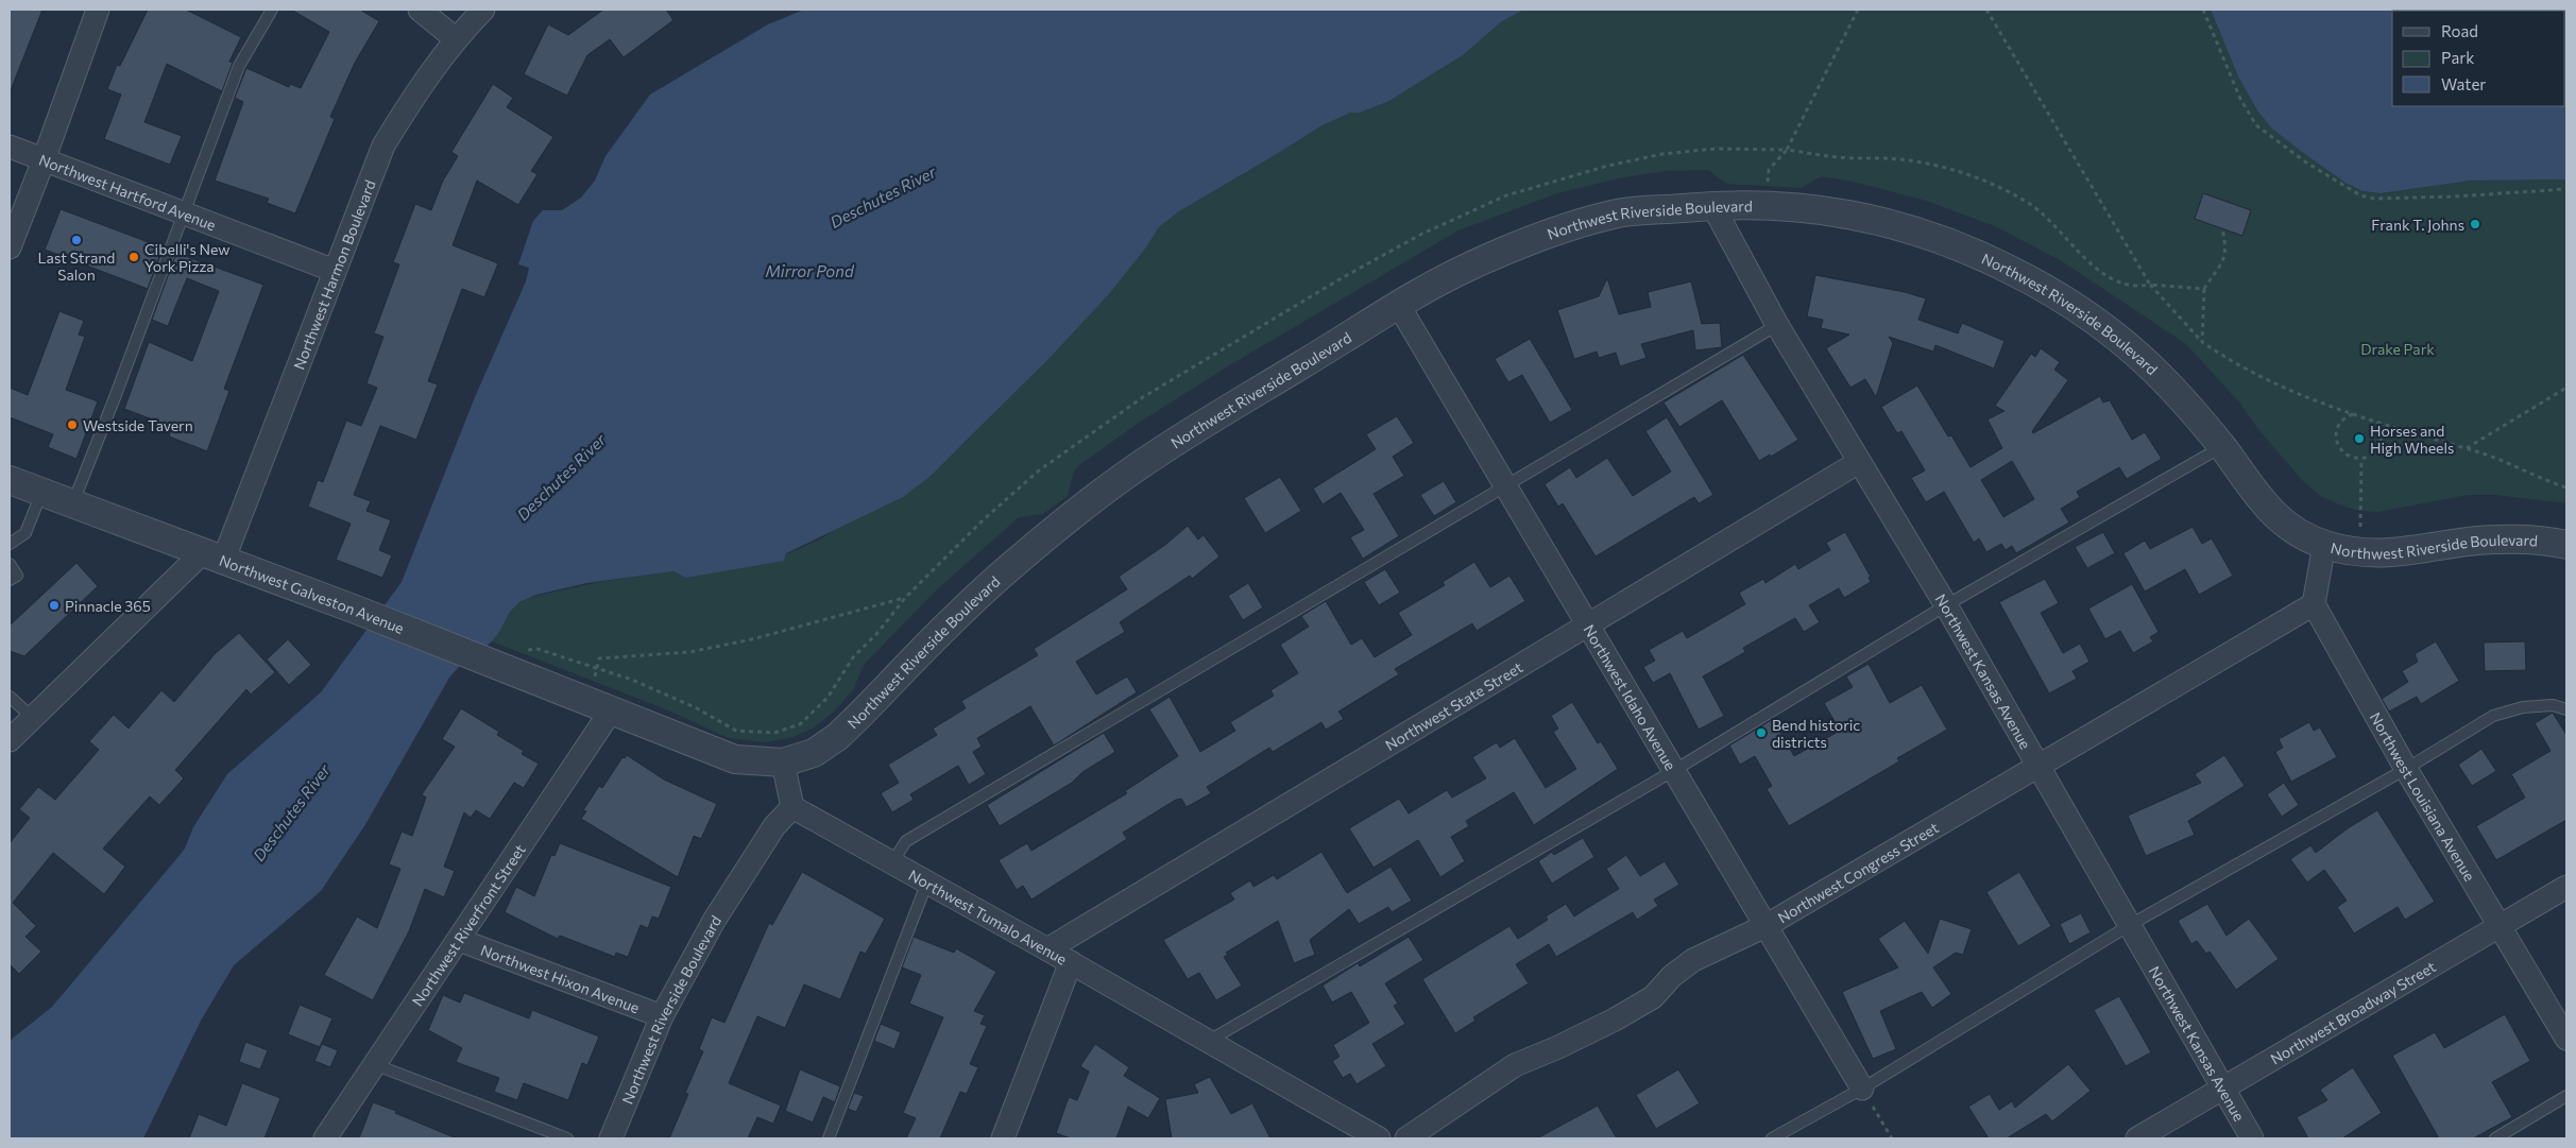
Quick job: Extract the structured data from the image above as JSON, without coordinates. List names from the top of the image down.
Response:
{
  "streets": {
    "street": [
      "Northwest Hartford Avenue",
      "Northwest Riverside Boulevard",
      "Northwest Harmon Boulevard",
      "Northwest Galveston Avenue",
      "Northwest Kansas Avenue",
      "Northwest Idaho Avenue",
      "Northwest State Street",
      "Northwest Louisiana Avenue",
      "Northwest Congress Street",
      "Northwest Tumalo Avenue",
      "Northwest Riverfront Street",
      "Northwest Hixon Avenue",
      "Northwest Broadway Street"
    ]
  },
  "crossings": [
    ["Northwest Hartford Avenue", "Northwest Harmon Boulevard"],
    ["Northwest Riverside Boulevard", "Northwest Kansas Avenue"],
    ["Northwest Riverside Boulevard", "Northwest Idaho Avenue"],
    ["Northwest Riverside Boulevard", "Northwest Tumalo Avenue"],
    ["Northwest Riverside Boulevard", "Northwest Hixon Avenue"],
    ["Northwest Harmon Boulevard", "Northwest Galveston Avenue"],
    ["Northwest Galveston Avenue", "Northwest Riverfront Street"],
    ["Northwest Kansas Avenue", "Northwest State Street"],
    ["Northwest Kansas Avenue", "Northwest Congress Street"],
    ["Northwest Kansas Avenue", "Northwest Broadway Street"],
    ["Northwest Idaho Avenue", "Northwest State Street"],
    ["Northwest Idaho Avenue", "Northwest Congress Street"],
    ["Northwest State Street", "Northwest Tumalo Avenue"],
    ["Northwest Louisiana Avenue", "Northwest Congress Street"],
    ["Northwest Louisiana Avenue", "Northwest Broadway Street"],
    ["Northwest Riverfront Street", "Northwest Hixon Avenue"]
  ],
  "water": ["Deschutes River", "Mirror Pond"],
  "parks": ["Drake Park"],
  "places": [
    "Frank T. Johns",
    "Last Strand Salon",
    "Cibelli's New York Pizza",
    "Westside Tavern",
    "Horses and High Wheels",
    "Pinnacle 365",
    "Bend historic districts"
  ],
  "legend": ["Road", "Park", "Water"]
}
